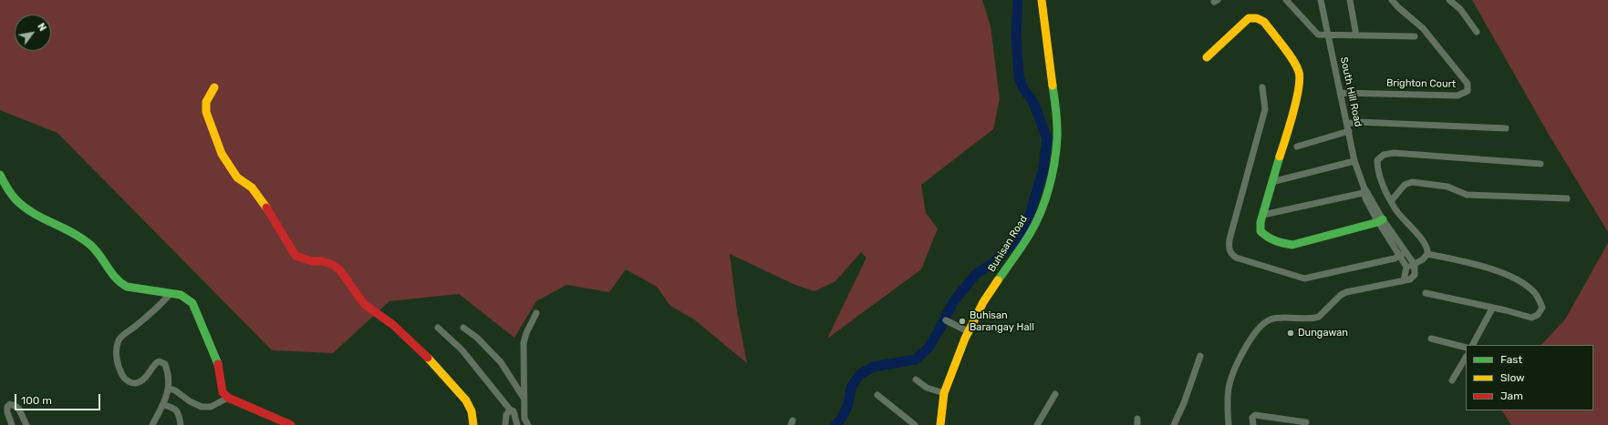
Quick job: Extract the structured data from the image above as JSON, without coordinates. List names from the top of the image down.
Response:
{
  "streets": {
    "street": ["Brighton Court", "South Hill Road", "Buhisan Road"]
  },
  "crossings": [
    ["Brighton Court", "South Hill Road"]
  ],
  "places": ["Buhisan Barangay Hall", "Dungawan"],
  "legend": ["Fast", "Slow", "Jam"],
  "scale_bar": "100 m",
  "north": "top right"
}
